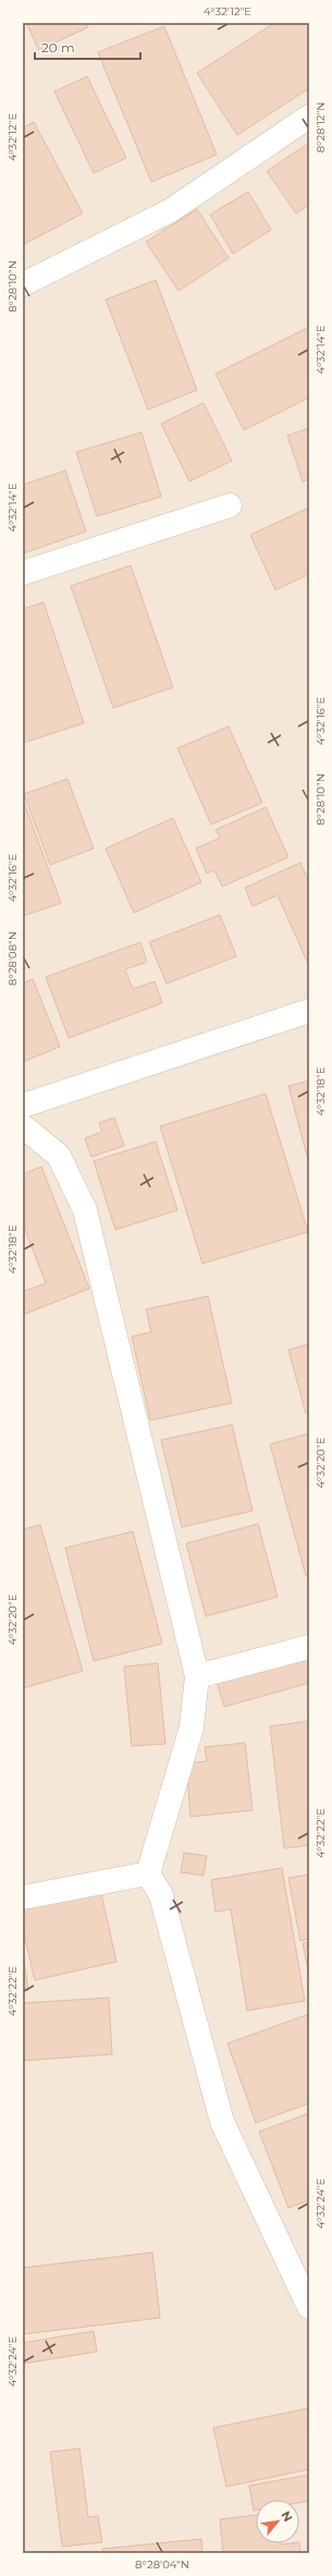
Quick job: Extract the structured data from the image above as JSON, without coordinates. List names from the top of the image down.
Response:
{
  "scale_bar": "20 m",
  "north": "top right",
  "coordinates": [
    "4°32'12\"E",
    "8°28'12\"N",
    "8°28'10\"N",
    "4°32'14\"E",
    "4°32'16\"E",
    "8°28'08\"N",
    "4°32'18\"E",
    "4°32'20\"E",
    "4°32'22\"E",
    "4°32'24\"E",
    "8°28'04\"N"
  ]
}
